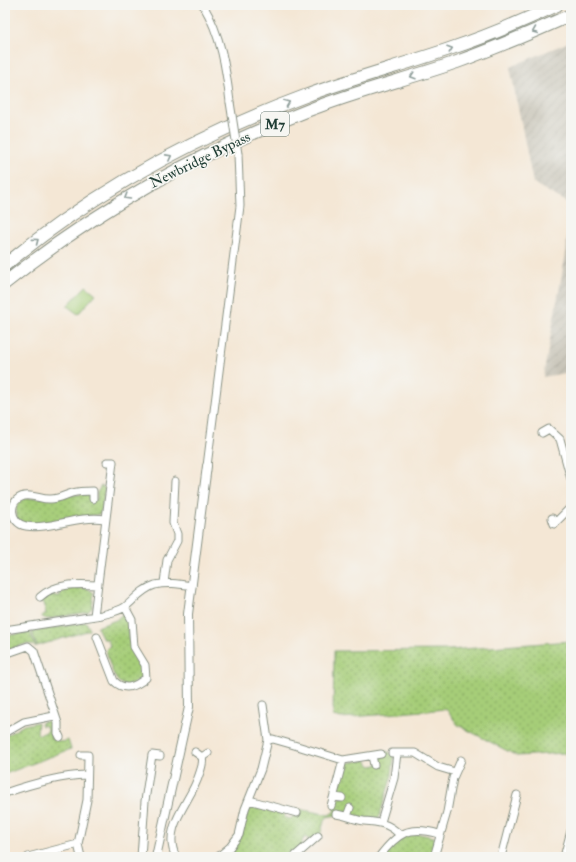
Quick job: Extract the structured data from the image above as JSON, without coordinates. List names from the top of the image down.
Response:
{
  "streets": {
    "highway": ["M7", "Newbridge Bypass"]
  }
}
